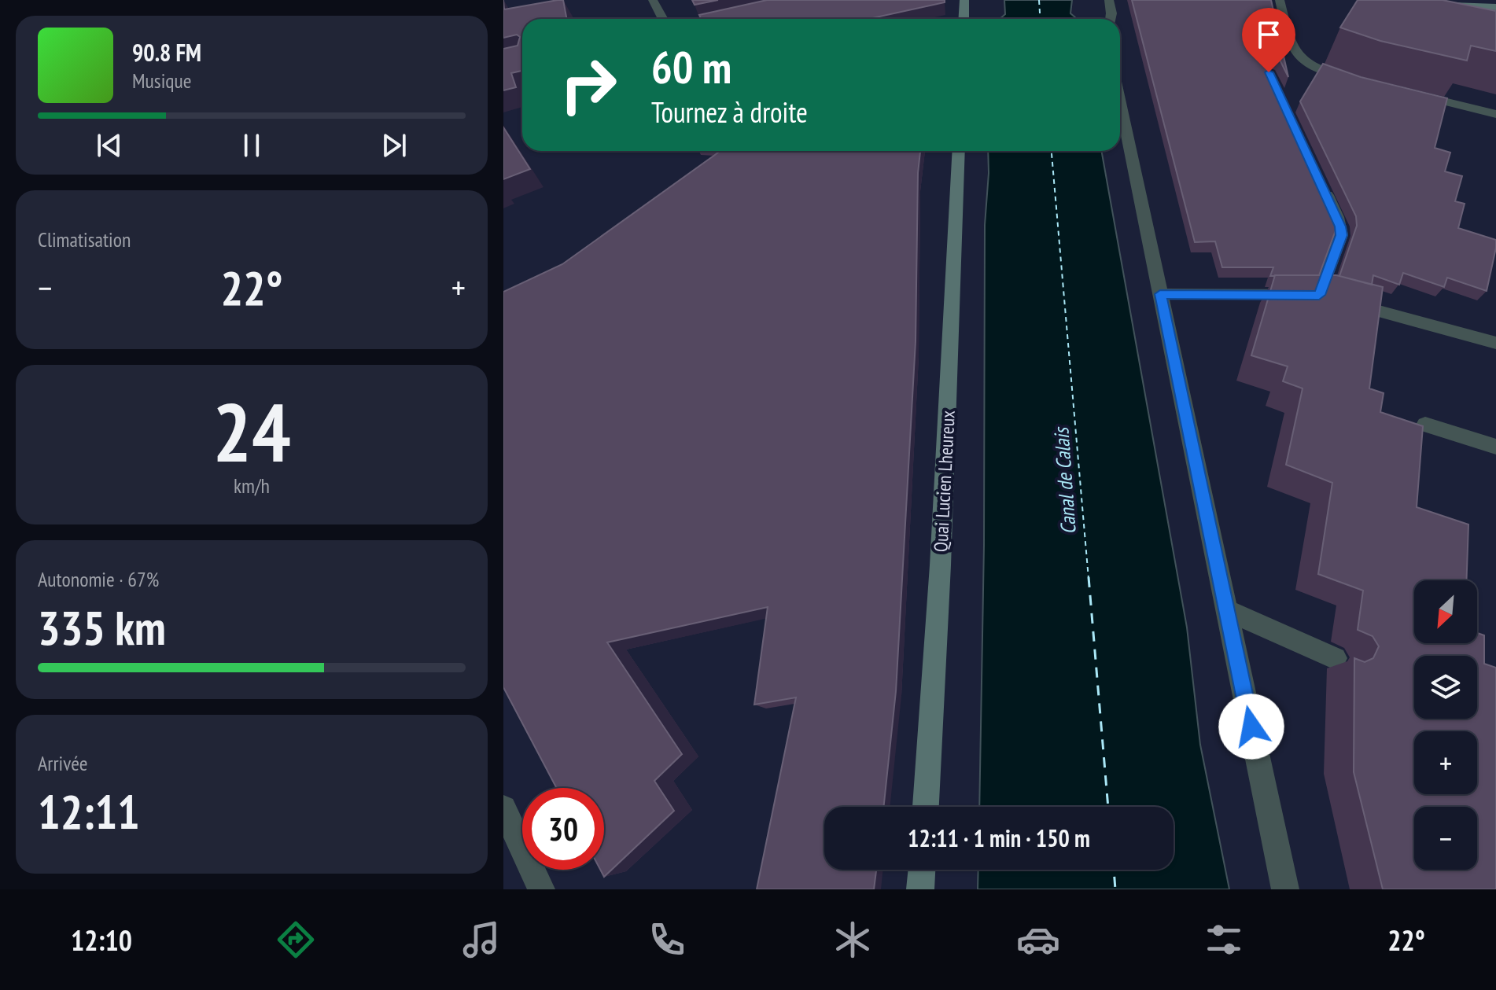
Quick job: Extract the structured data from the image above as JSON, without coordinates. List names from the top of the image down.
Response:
{
  "streets": {
    "street": ["Quai Lucien Lheureux"]
  },
  "water": ["Canal de Calais"],
  "north": "bottom left",
  "page": {
    "turn": ["60 m", "Tournez à droite"],
    "song": ["90.8 FM", "Musique"],
    "tile": [
      "Climatisation",
      ["24", "km/h"],
      ["Autonomie · 67%", "335 km"],
      ["Arrivée", "12:11"]
    ],
    "heat": ["−", "22°", "+"],
    "map_buttons": ["+", "−"],
    "limit": "30",
    "trip": "12:11 · 1 min · 150 m",
    "tabs": ["12:10", "22°"]
  }
}
